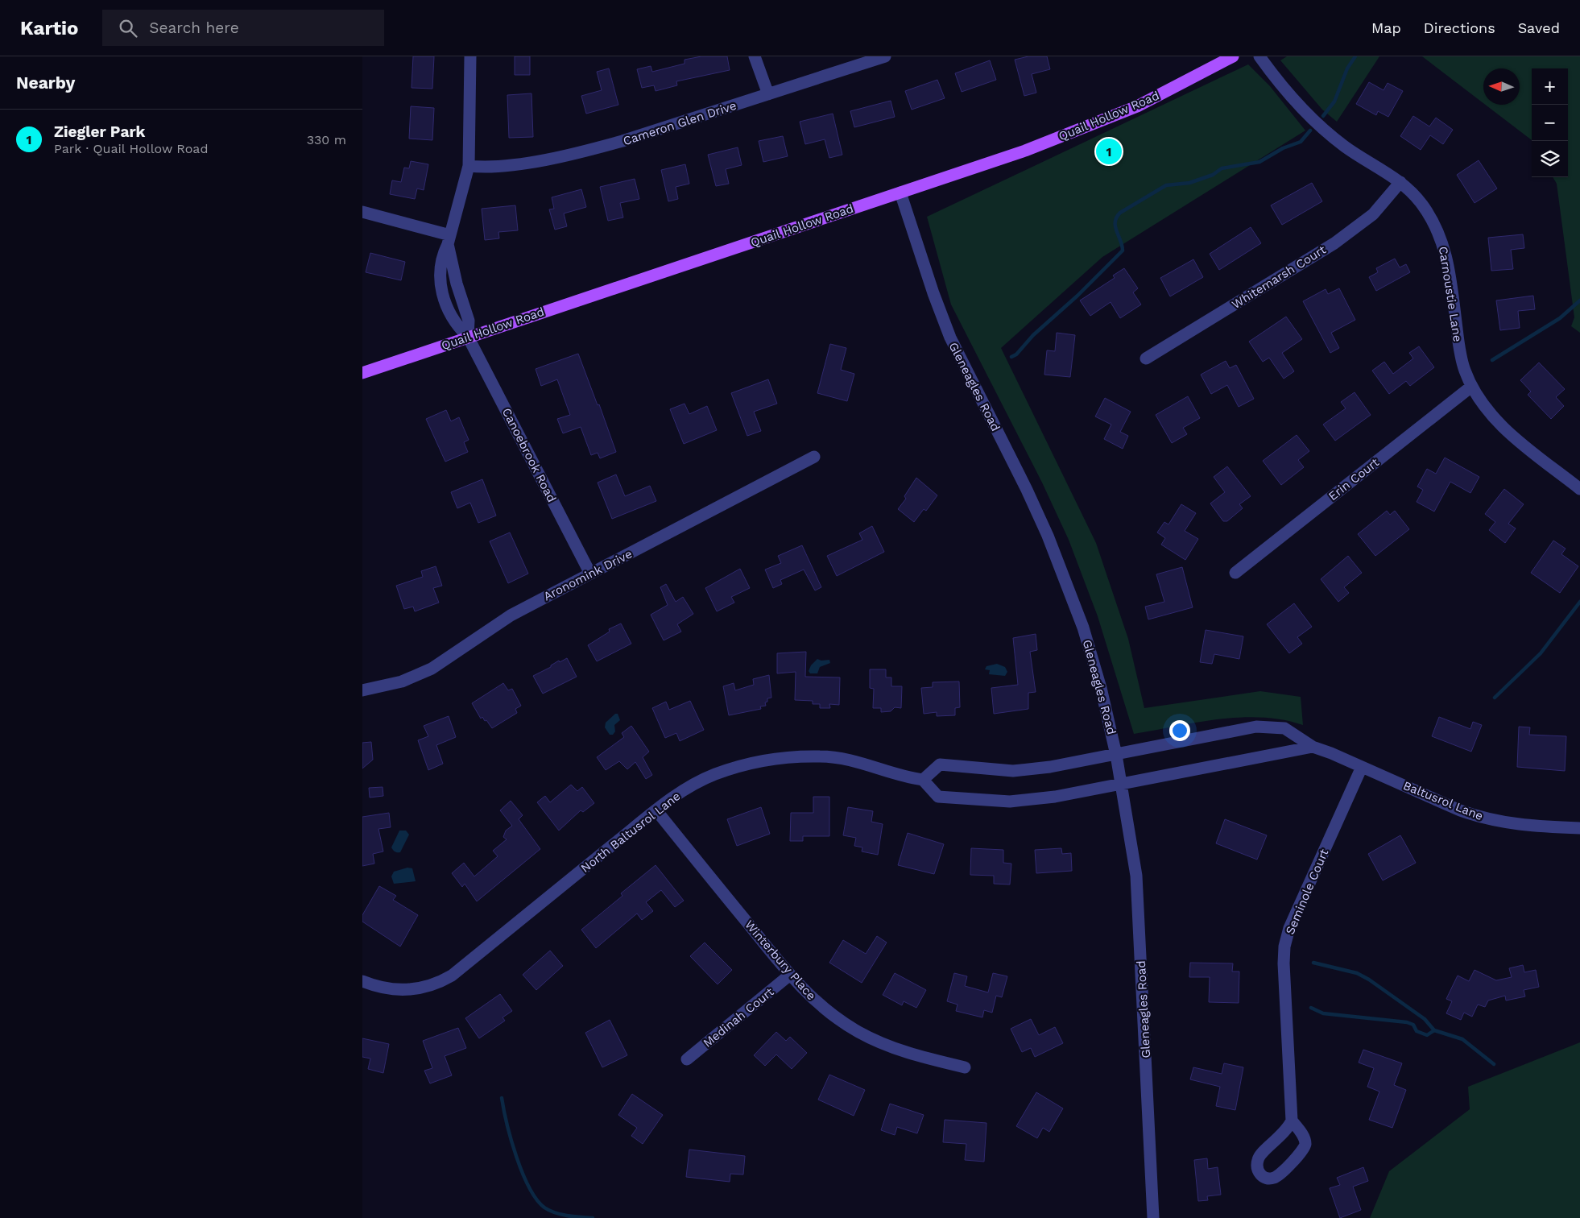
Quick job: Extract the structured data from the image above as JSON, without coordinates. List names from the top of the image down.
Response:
{
  "streets": {
    "main road": ["Quail Hollow Road"],
    "street": [
      "Cameron Glen Drive",
      "Whitemarsh Court",
      "Carnoustie Lane",
      "Gleneagles Road",
      "Canoebrook Road",
      "Erin Court",
      "Aronomink Drive",
      "Baltusrol Lane",
      "North Baltusrol Lane",
      "Seminole Court",
      "Winterbury Place",
      "Medinah Court"
    ]
  },
  "crossings": [
    ["Quail Hollow Road", "Gleneagles Road"],
    ["Quail Hollow Road", "Canoebrook Road"],
    ["Cameron Glen Drive", "Canoebrook Road"],
    ["Whitemarsh Court", "Carnoustie Lane"],
    ["Carnoustie Lane", "Erin Court"],
    ["Gleneagles Road", "Baltusrol Lane"],
    ["Canoebrook Road", "Aronomink Drive"],
    ["Baltusrol Lane", "Seminole Court"],
    ["North Baltusrol Lane", "Winterbury Place"],
    ["Winterbury Place", "Medinah Court"]
  ],
  "north": "left",
  "page": {
    "header": "Kartio",
    "search": "Search here",
    "nav": ["Map", "Directions", "Saved"],
    "heading": "Nearby",
    "map_buttons": ["+", "−"],
    "list": [
      {
        "mark": "1",
        "name": "Ziegler Park",
        "note": "Park · Quail Hollow Road",
        "value": "330 m"
      }
    ],
    "pins": "1"
  }
}
